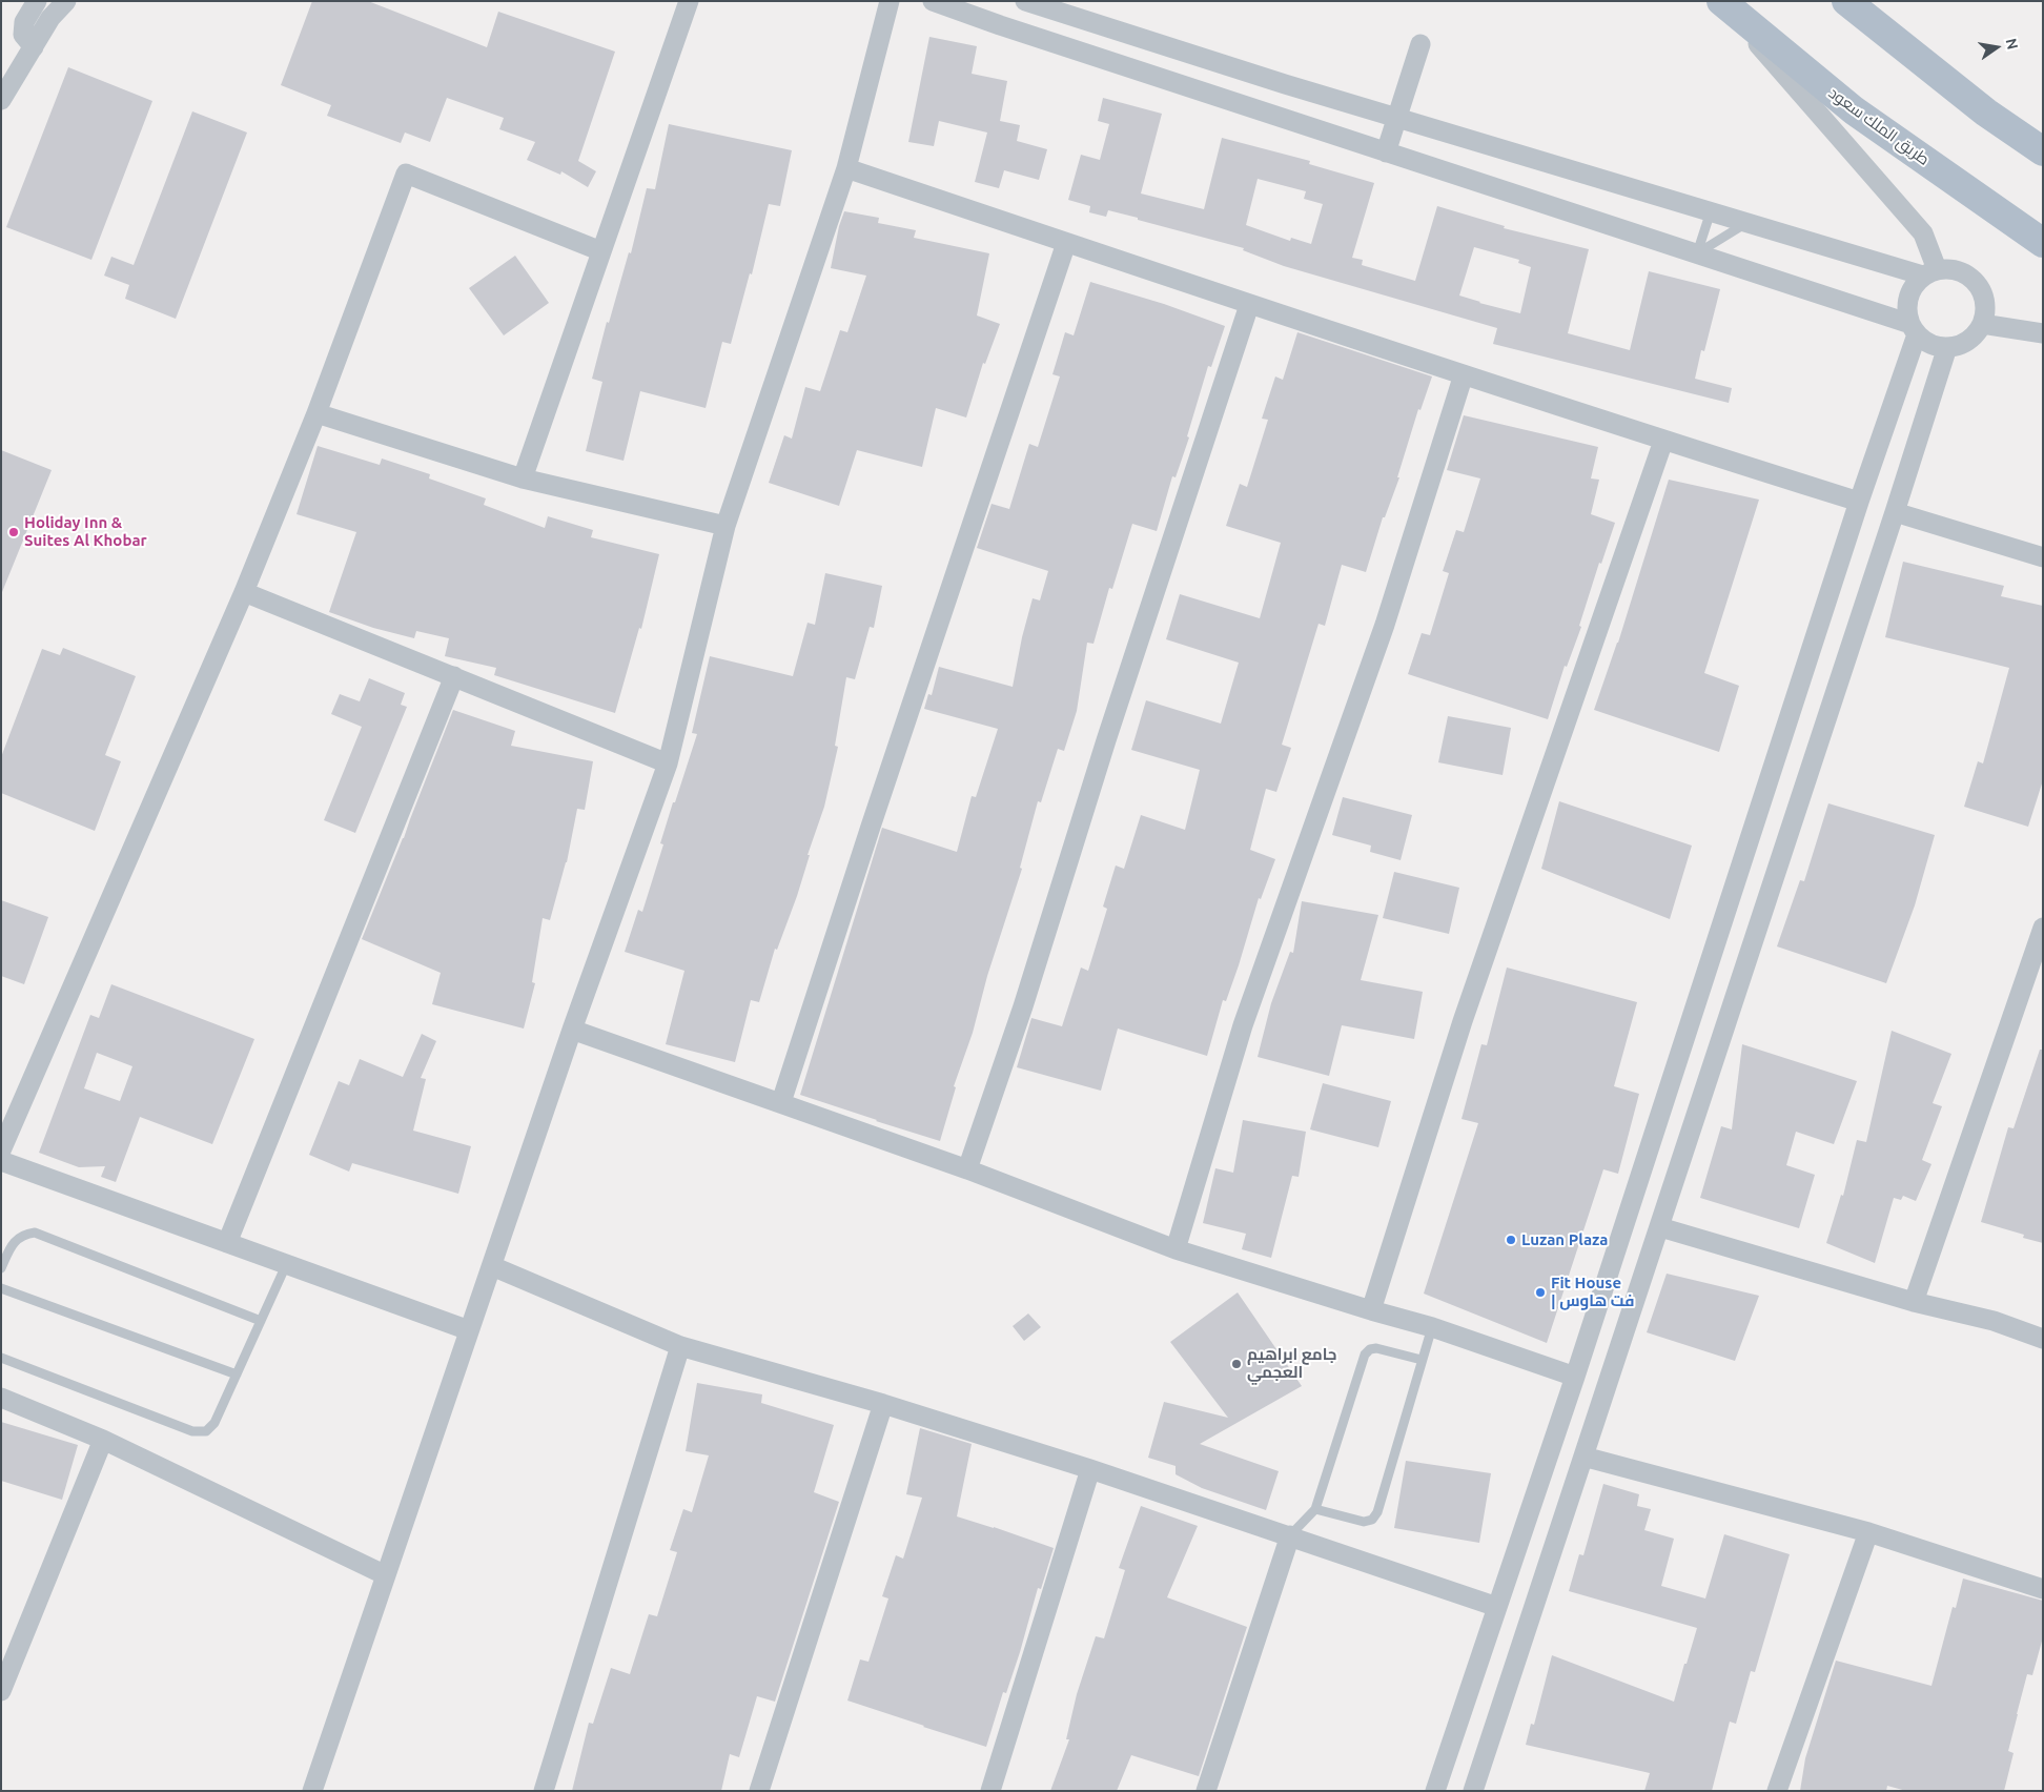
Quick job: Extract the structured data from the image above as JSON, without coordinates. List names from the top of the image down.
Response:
{
  "streets": {
    "main road": ["طريق الملك سعود"]
  },
  "places": [
    "Holiday Inn & Suites Al Khobar",
    "Luzan Plaza",
    "Fit House | فت هاوس",
    "جامع ابراهيم العجمي"
  ],
  "north": "right"
}
